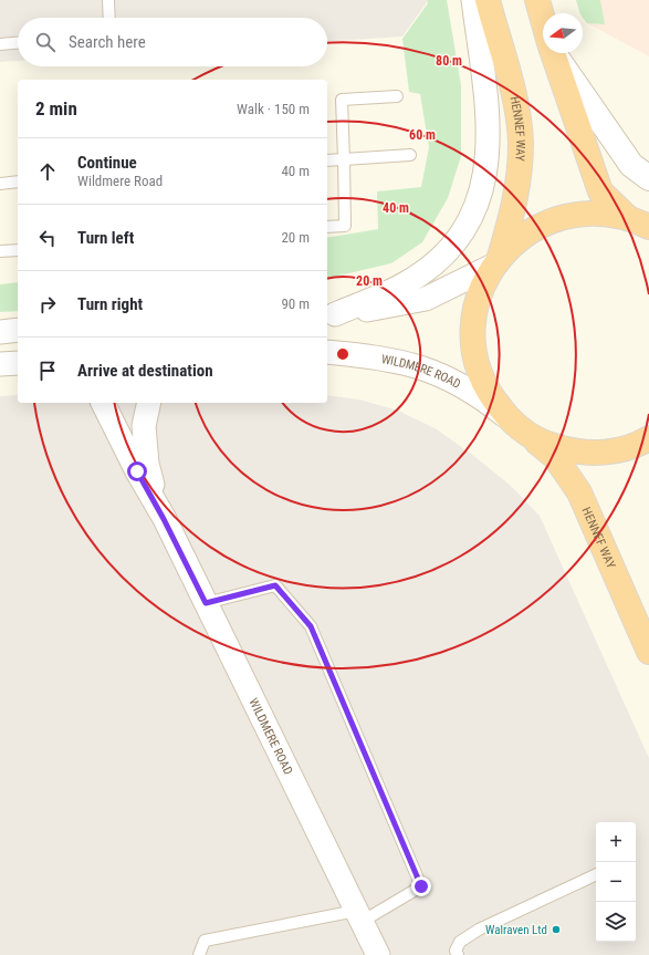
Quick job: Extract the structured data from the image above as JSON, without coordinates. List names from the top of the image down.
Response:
{
  "streets": {
    "highway": ["HENNEF WAY"],
    "street": ["WILDMERE ROAD"]
  },
  "places": ["Walraven Ltd"],
  "north": "left",
  "page": {
    "search": "Search here",
    "heading": ["2 min", "Walk · 150 m"],
    "list": [
      ["Continue", "Wildmere Road", "40 m"],
      ["Turn left", "20 m"],
      ["Turn right", "90 m"],
      "Arrive at destination"
    ],
    "map_buttons": ["+", "−"]
  },
  "rings": [
    "80 m",
    "60 m",
    "40 m",
    "20 m"
  ]
}
